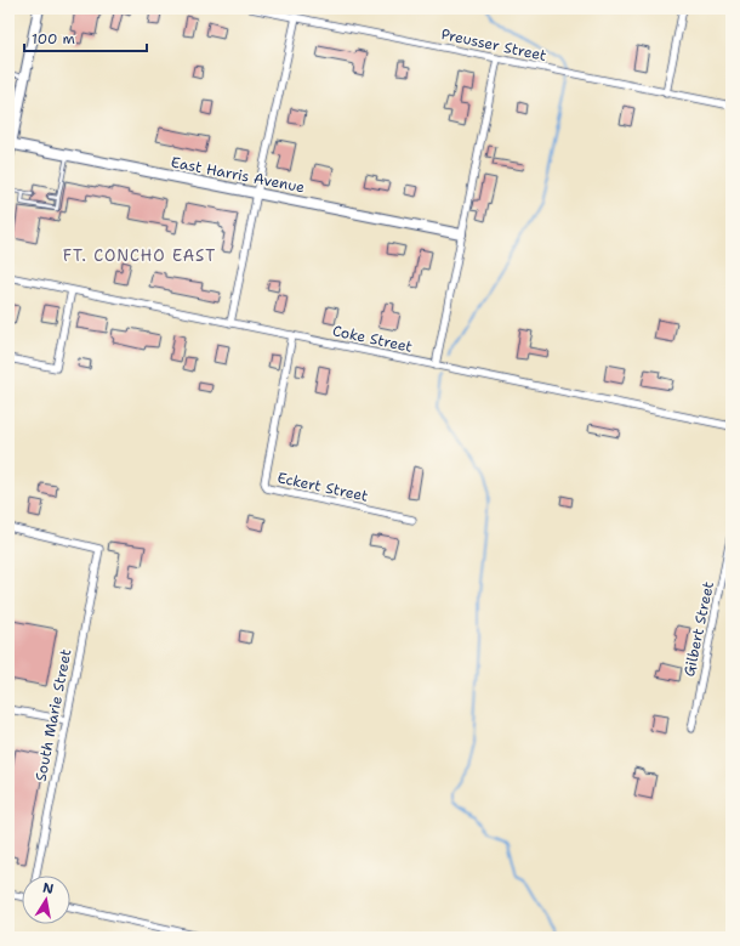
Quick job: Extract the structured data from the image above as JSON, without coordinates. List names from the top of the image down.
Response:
{
  "streets": {
    "street": [
      "Preusser Street",
      "East Harris Avenue",
      "Coke Street",
      "Eckert Street",
      "Gilbert Street",
      "South Marie Street"
    ]
  },
  "crossings": [
    ["Coke Street", "Eckert Street"]
  ],
  "districts": ["FT. CONCHO EAST"],
  "scale_bar": "100 m",
  "north": "top"
}
